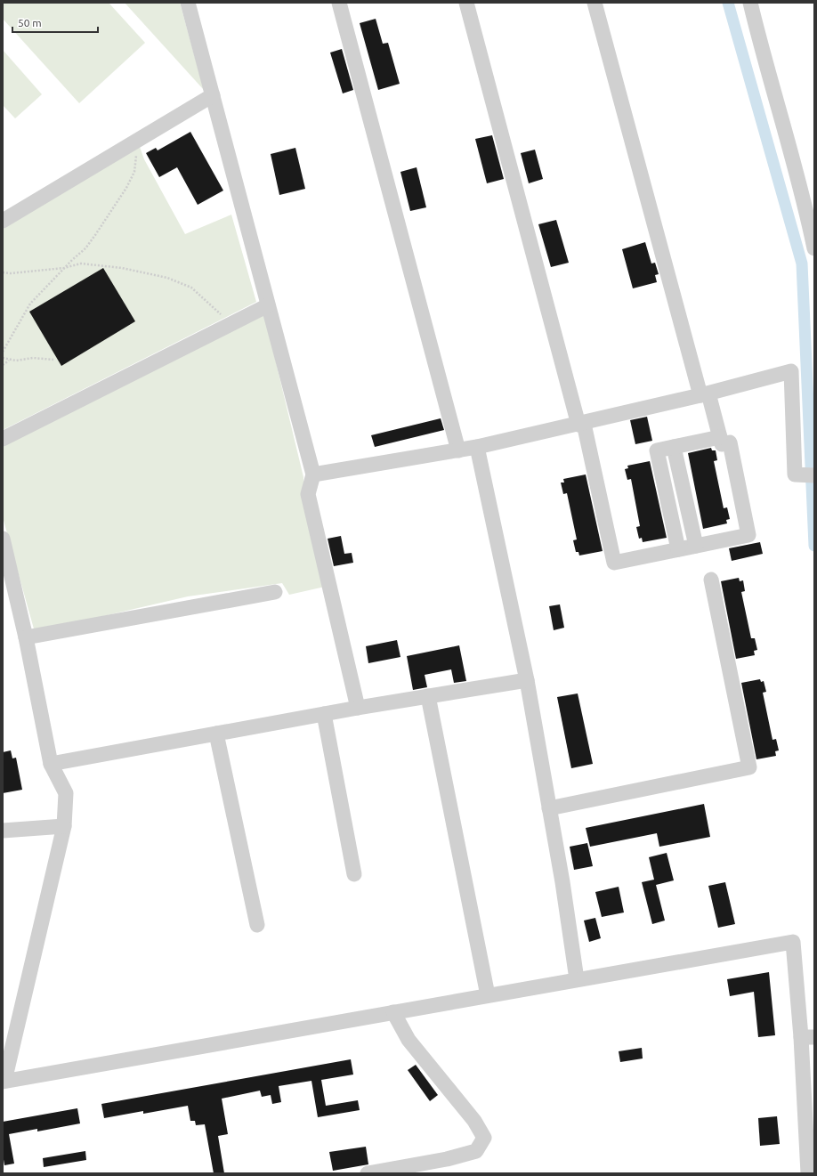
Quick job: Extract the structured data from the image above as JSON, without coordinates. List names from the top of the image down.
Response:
{
  "scale_bar": "50 m"
}
